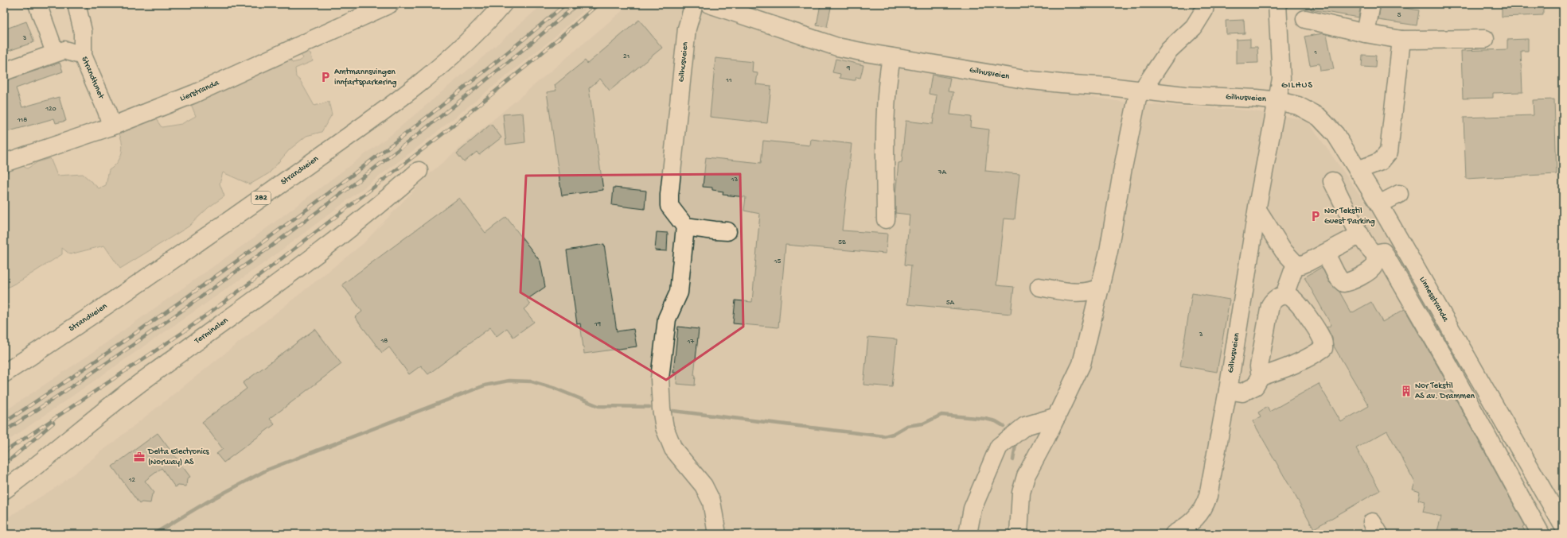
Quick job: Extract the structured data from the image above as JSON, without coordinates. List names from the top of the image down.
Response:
{
  "streets": {
    "street": [
      "Gilhusveien",
      "Strandtunet",
      "Lierstranda",
      "Strandveien",
      "282",
      "Linnesstranda",
      "Terminalen"
    ]
  },
  "crossings": [
    ["Gilhusveien", "Linnesstranda"],
    ["Strandtunet", "Lierstranda"]
  ],
  "districts": ["GILHUS"],
  "places": {
    "parking": ["Amtmannsvingen innfartsparkering", "Nor Tekstil Guest Parking"],
    "building": ["Nor Tekstil AS av. Drammen"],
    "office": ["Delta Electronics (Norway) AS"]
  },
  "house_numbers": [
    "5",
    "3",
    "1",
    "21",
    "9",
    "11",
    "120",
    "118",
    "7A",
    "13",
    "5B",
    "15",
    "5A",
    "19",
    "3",
    "18",
    "17",
    "12"
  ]
}
